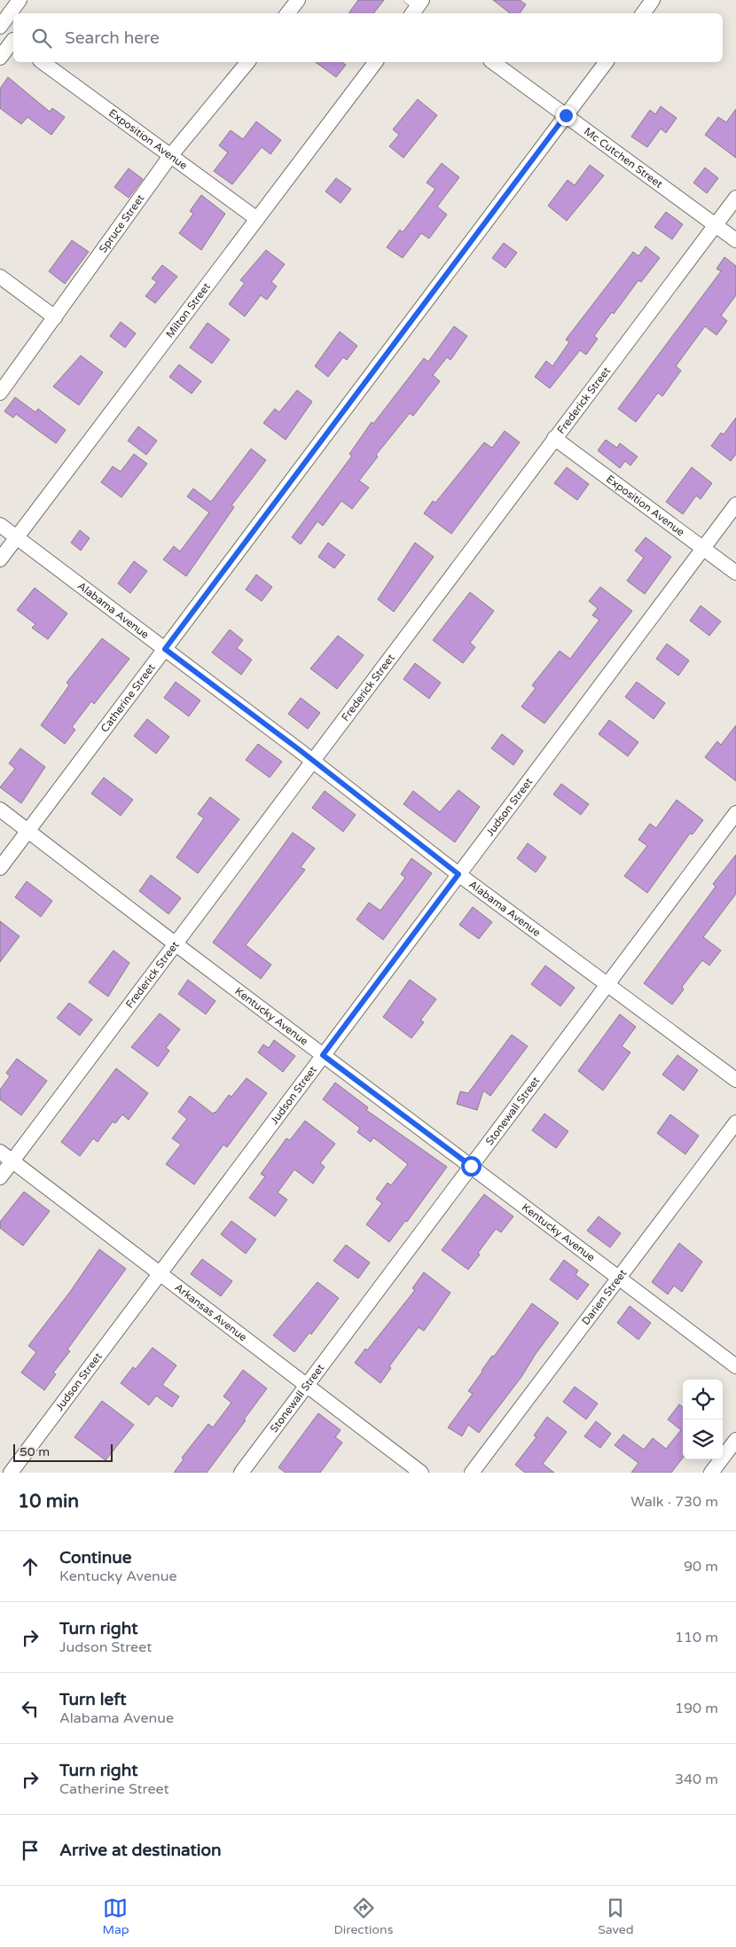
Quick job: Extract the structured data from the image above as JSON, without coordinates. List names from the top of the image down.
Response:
{
  "streets": {
    "street": [
      "Exposition Avenue",
      "Mc Cutchen Street",
      "Spruce Street",
      "Milton Street",
      "Frederick Street",
      "Alabama Avenue",
      "Catherine Street",
      "Judson Street",
      "Kentucky Avenue",
      "Stonewall Street",
      "Darien Street",
      "Arkansas Avenue"
    ]
  },
  "crossings": [
    ["Exposition Avenue", "Spruce Street"],
    ["Exposition Avenue", "Milton Street"],
    ["Exposition Avenue", "Frederick Street"],
    ["Exposition Avenue", "Judson Street"],
    ["Mc Cutchen Street", "Frederick Street"],
    ["Mc Cutchen Street", "Catherine Street"],
    ["Milton Street", "Alabama Avenue"],
    ["Frederick Street", "Alabama Avenue"],
    ["Frederick Street", "Kentucky Avenue"],
    ["Frederick Street", "Arkansas Avenue"],
    ["Alabama Avenue", "Catherine Street"],
    ["Alabama Avenue", "Judson Street"],
    ["Alabama Avenue", "Stonewall Street"],
    ["Catherine Street", "Kentucky Avenue"],
    ["Judson Street", "Kentucky Avenue"],
    ["Judson Street", "Arkansas Avenue"],
    ["Kentucky Avenue", "Stonewall Street"],
    ["Kentucky Avenue", "Darien Street"],
    ["Stonewall Street", "Arkansas Avenue"]
  ],
  "scale_bar": "50 m",
  "page": {
    "search": "Search here",
    "scale": "50 m",
    "heading": ["10 min", "Walk · 730 m"],
    "list": [
      ["Continue", "Kentucky Avenue", "90 m"],
      ["Turn right", "Judson Street", "110 m"],
      ["Turn left", "Alabama Avenue", "190 m"],
      ["Turn right", "Catherine Street", "340 m"],
      "Arrive at destination"
    ],
    "nav": ["Map", "Directions", "Saved"]
  }
}
